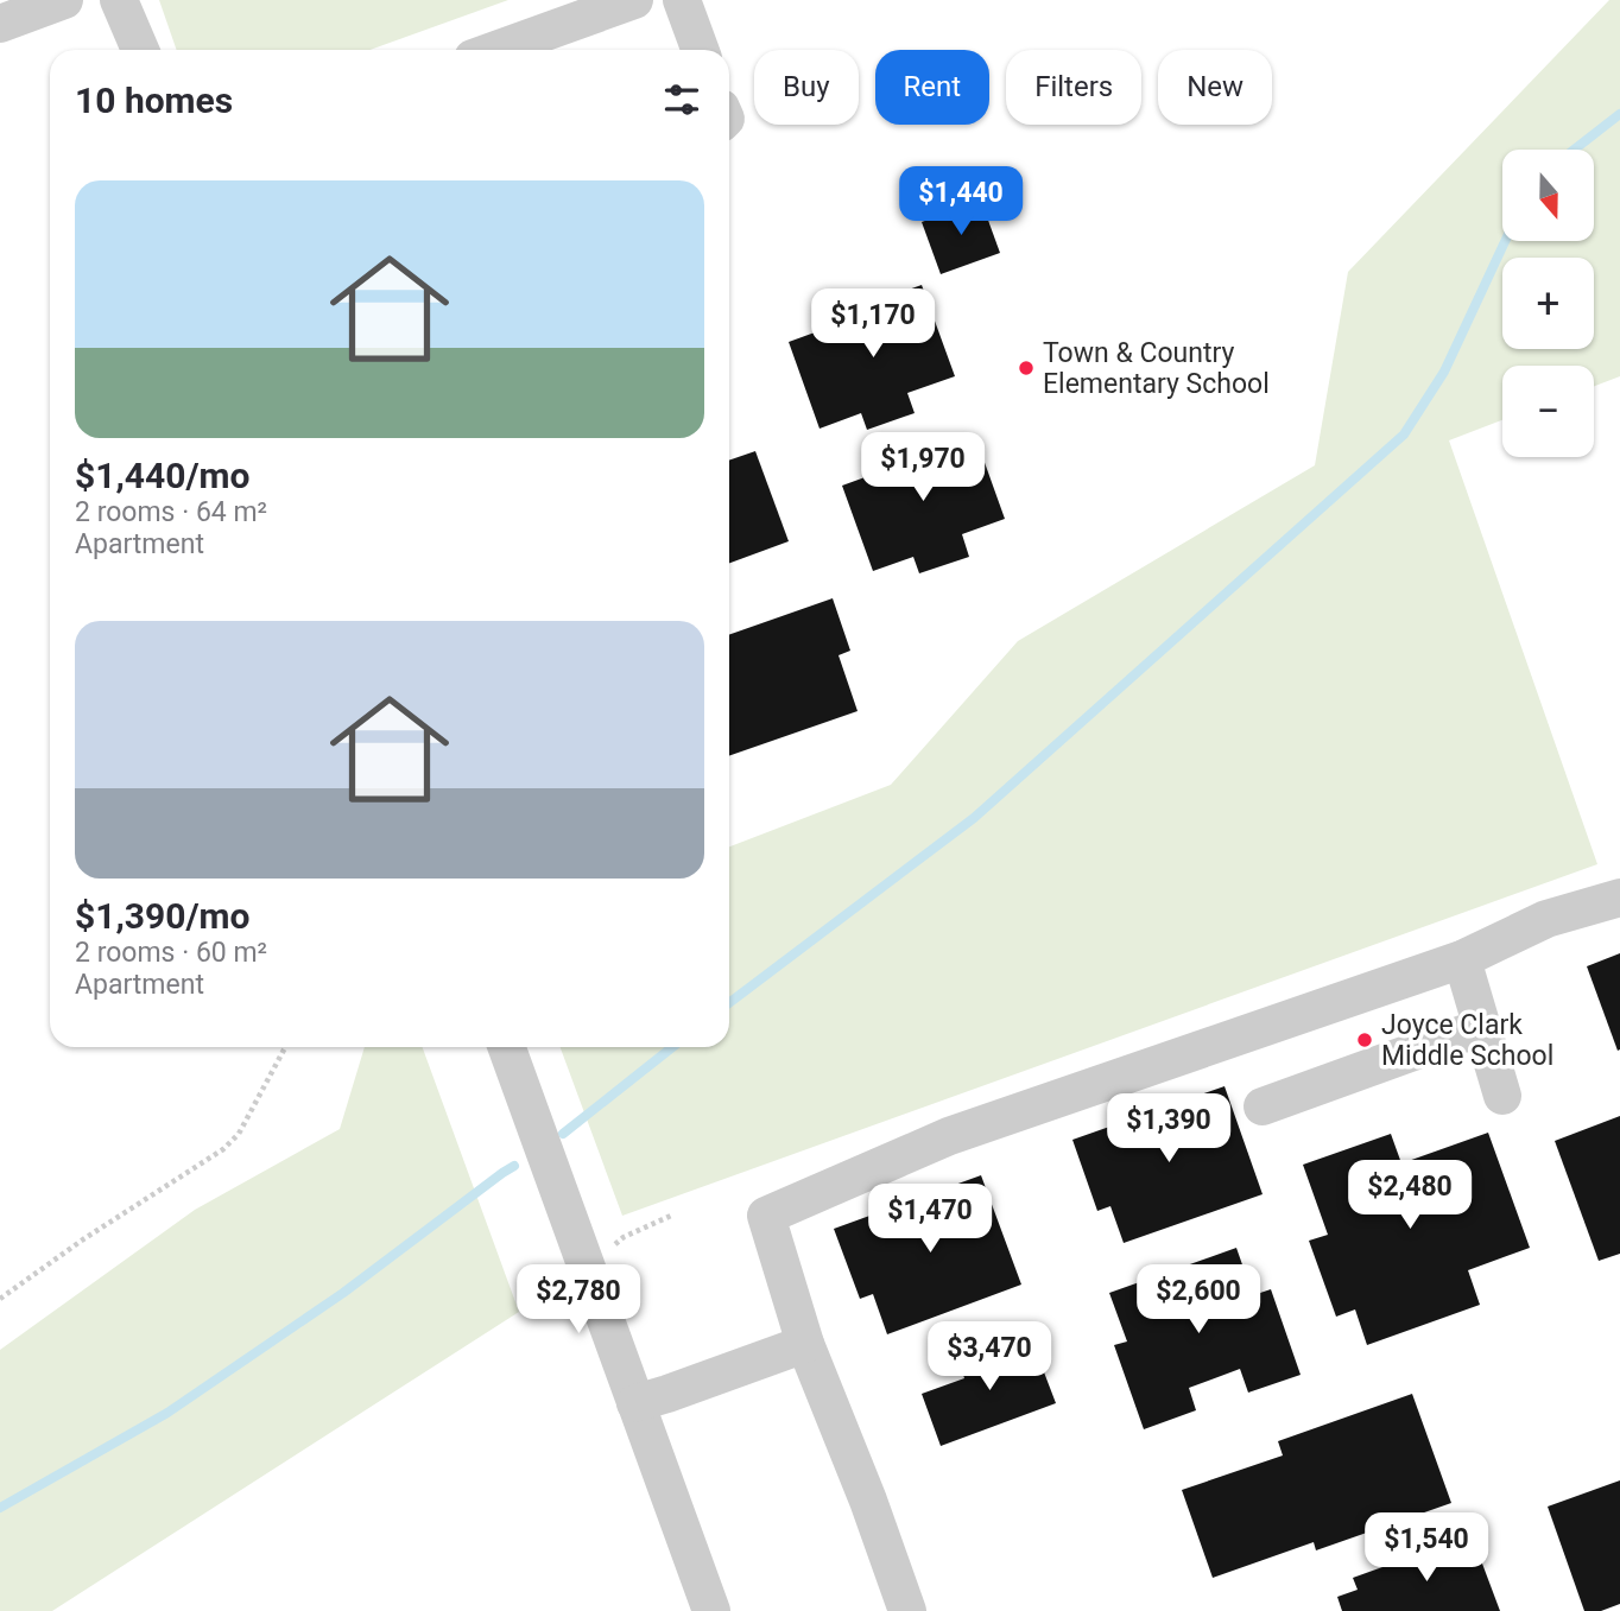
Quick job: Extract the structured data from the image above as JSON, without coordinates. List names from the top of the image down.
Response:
{
  "places": ["Town & Country Elementary School", "Joyce Clark Middle School"],
  "north": "bottom",
  "page": {
    "chip": [
      "Buy",
      "Rent",
      "Filters",
      "New"
    ],
    "heading": "10 homes",
    "map_buttons": ["+", "−"],
    "list": [
      {
        "name": "$1,440/mo",
        "note": "2 rooms · 64 m² · Apartment"
      },
      {
        "name": "$1,390/mo",
        "note": "2 rooms · 60 m² · Apartment"
      }
    ],
    "price": [
      "$1,440",
      "$1,170",
      "$1,970",
      "$1,390",
      "$2,480",
      "$1,470",
      "$2,780",
      "$2,600",
      "$3,470",
      "$1,540"
    ]
  }
}
